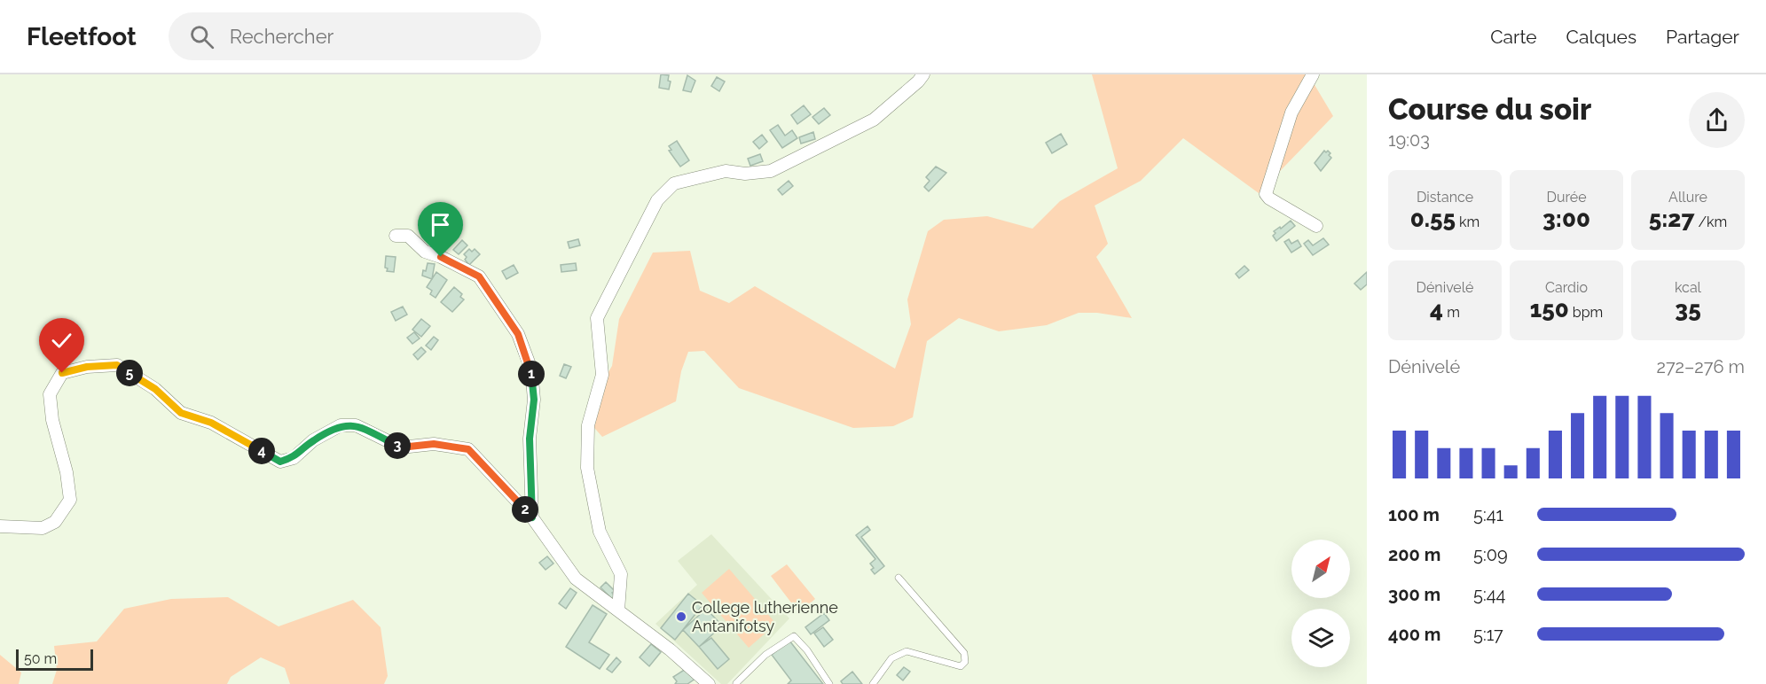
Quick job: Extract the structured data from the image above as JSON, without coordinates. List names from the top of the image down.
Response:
{
  "places": ["College lutherienne Antanifotsy"],
  "scale_bar": "50 m",
  "north": "top right",
  "page": {
    "header": "Fleetfoot",
    "search": "Rechercher",
    "nav": ["Carte", "Calques", "Partager"],
    "heading": ["Course du soir", "19:03"],
    "stats": [
      ["Distance", "0.55 km"],
      ["Durée", "3:00"],
      ["Allure", "5:27 /km"],
      ["Dénivelé", "4 m"],
      ["Cardio", "150 bpm"],
      ["kcal", "35"]
    ],
    "chart": ["Dénivelé", "272–276 m"],
    "pins": [
      "5",
      "1",
      "3",
      "4",
      "2"
    ],
    "list": [
      {
        "name": "100 m",
        "note": "5:41"
      },
      {
        "name": "200 m",
        "note": "5:09"
      },
      {
        "name": "300 m",
        "note": "5:44"
      },
      {
        "name": "400 m",
        "note": "5:17"
      }
    ],
    "scale": "50 m"
  }
}
